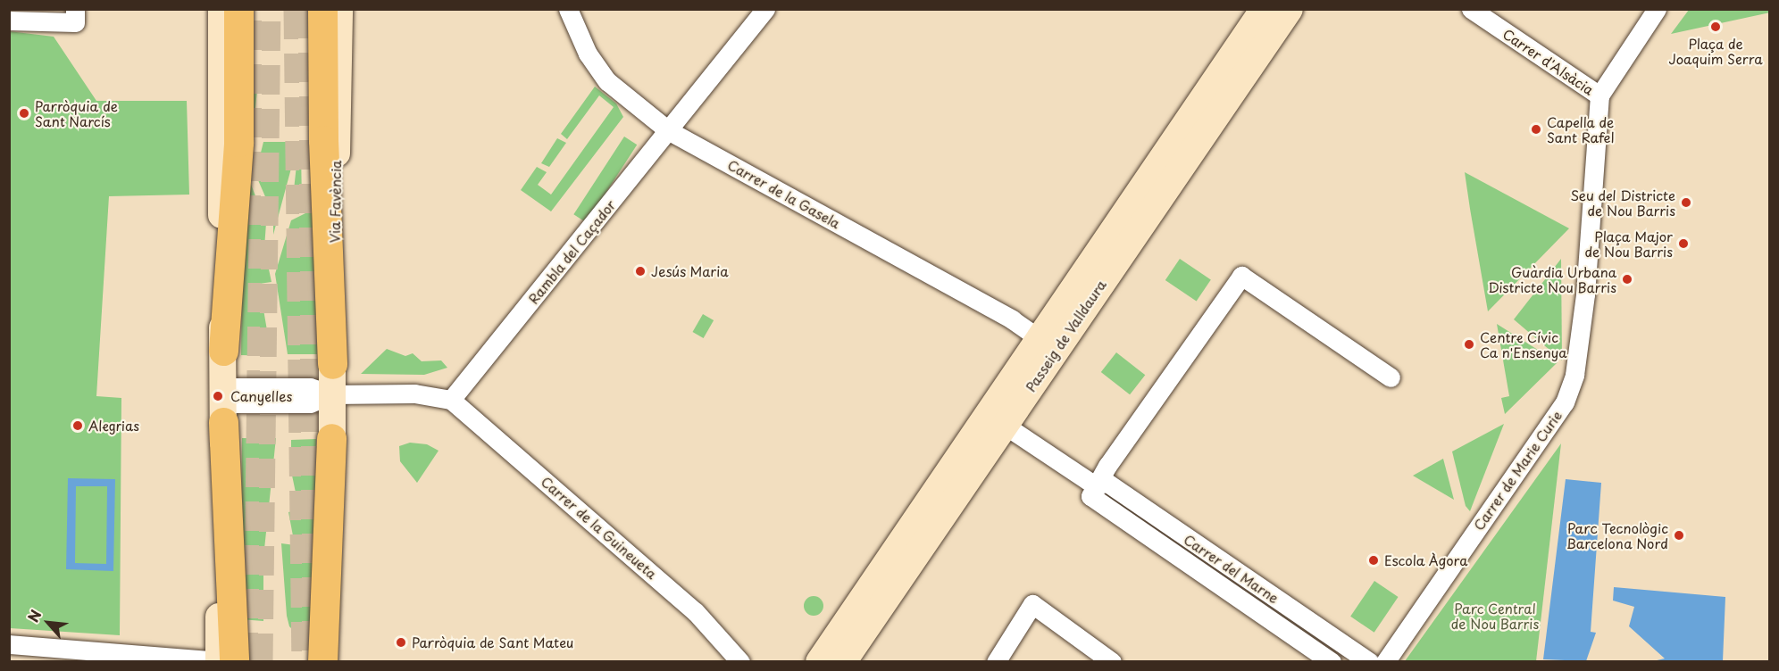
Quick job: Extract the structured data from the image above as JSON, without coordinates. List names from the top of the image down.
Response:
{
  "streets": {
    "main road": ["Via Favència", "Passeig de Valldaura"],
    "street": [
      "Carrer d'Alsàcia",
      "Carrer de la Gasela",
      "Rambla del Caçador",
      "Carrer de Marie Curie",
      "Carrer de la Guineueta",
      "Carrer del Marne"
    ]
  },
  "crossings": [
    ["Carrer d'Alsàcia", "Carrer de Marie Curie"],
    ["Carrer de la Gasela", "Rambla del Caçador"],
    ["Carrer de la Gasela", "Passeig de Valldaura"],
    ["Rambla del Caçador", "Carrer de la Guineueta"],
    ["Passeig de Valldaura", "Carrer del Marne"]
  ],
  "parks": ["Parc Central de Nou Barris"],
  "places": [
    "Plaça de Joaquim Serra",
    "Parròquia de Sant Narcís",
    "Capella de Sant Rafel",
    "Seu del Districte de Nou Barris",
    "Plaça Major de Nou Barris",
    "Jesús Maria",
    "Guàrdia Urbana Districte Nou Barris",
    "Centre Cívic Ca n'Ensenya",
    "Canyelles",
    "Alegrias",
    "Parc Tecnològic Barcelona Nord",
    "Escola Àgora",
    "Parròquia de Sant Mateu"
  ],
  "north": "top left"
}
